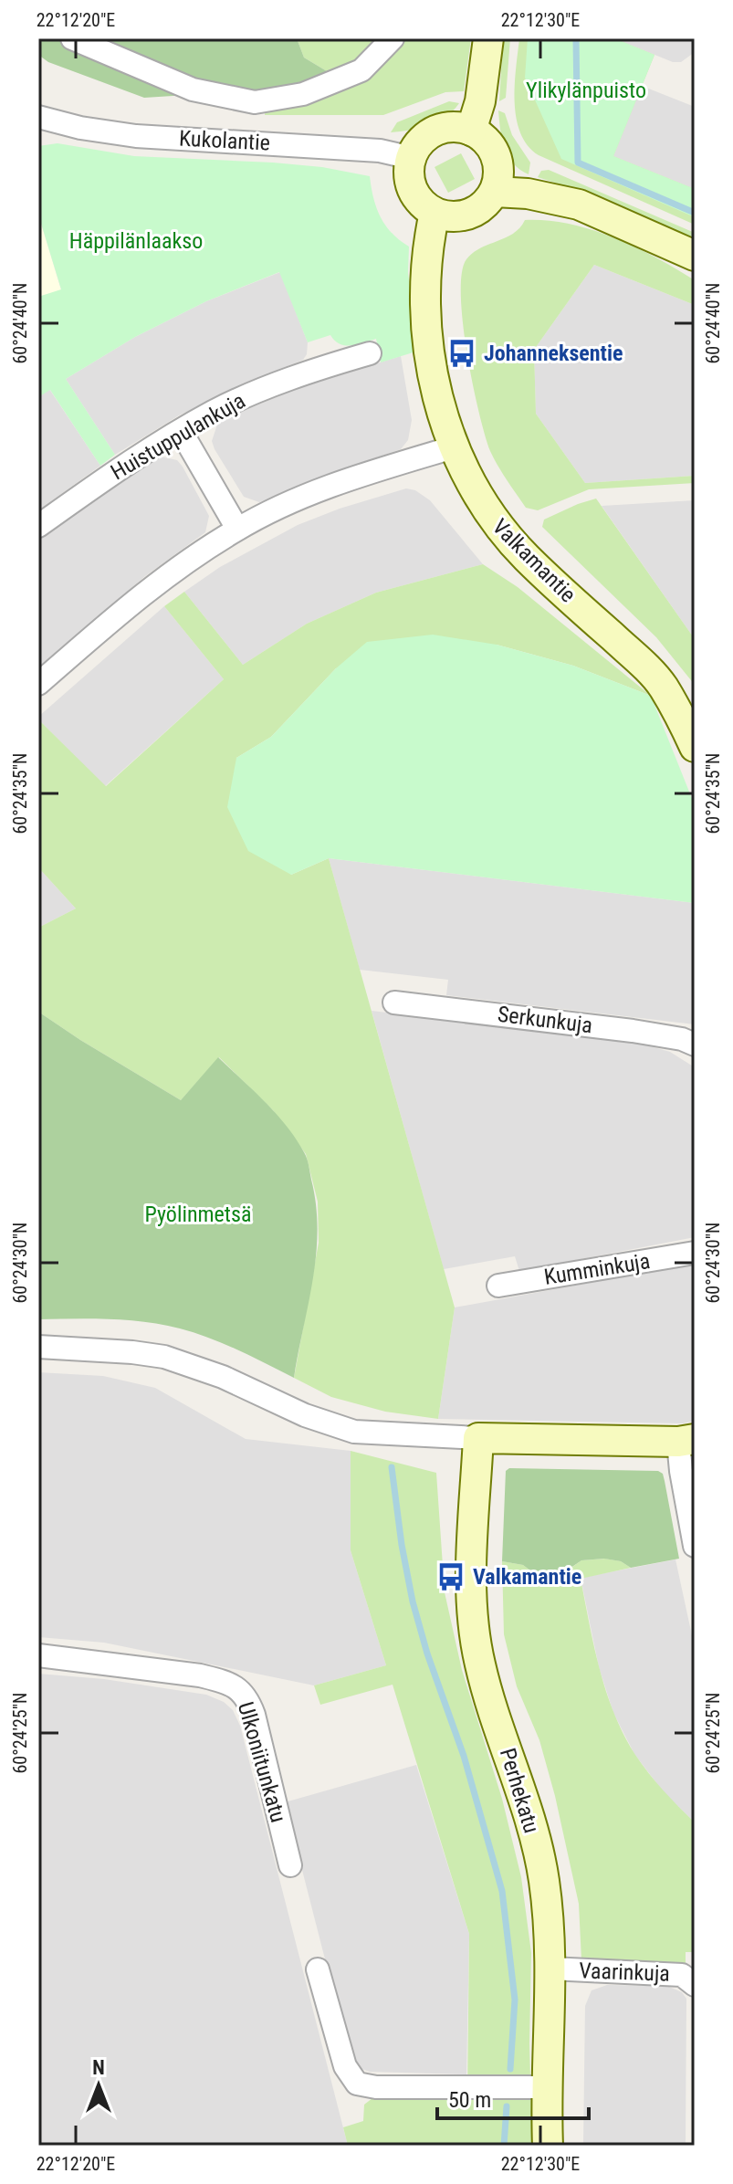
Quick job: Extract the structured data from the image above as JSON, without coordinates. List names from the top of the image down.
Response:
{
  "streets": {
    "street": [
      "Kukolantie",
      "Huistuppulankuja",
      "Valkamantie",
      "Serkunkuja",
      "Kumminkuja",
      "Ulkoniitunkatu",
      "Perhekatu",
      "Vaarinkuja"
    ]
  },
  "crossings": [
    ["Kukolantie", "Valkamantie"],
    ["Perhekatu", "Vaarinkuja"]
  ],
  "parks": ["Ylikylänpuisto", "Häppilänlaakso", "Pyölinmetsä"],
  "places": {
    "bus stop": ["Johanneksentie", "Valkamantie"]
  },
  "scale_bar": "50 m",
  "north": "top",
  "coordinates": [
    "22°12'20\"E",
    "22°12'30\"E",
    "60°24'40\"N",
    "60°24'35\"N",
    "60°24'30\"N",
    "60°24'25\"N"
  ]
}
